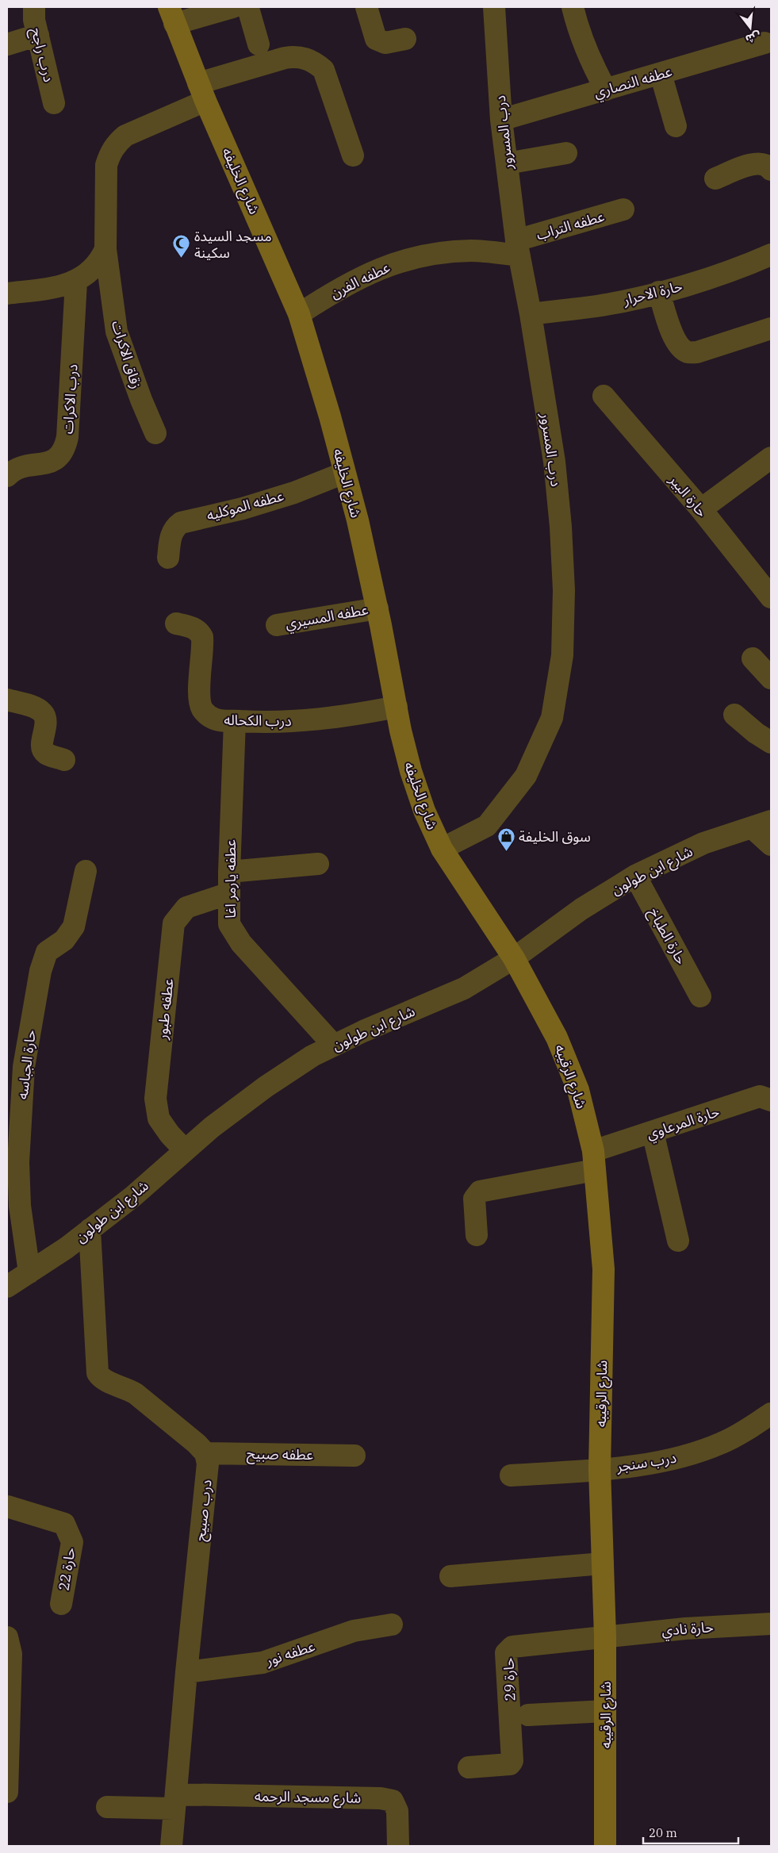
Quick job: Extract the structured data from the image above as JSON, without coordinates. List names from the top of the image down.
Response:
{
  "streets": {
    "street": [
      "درب راجح",
      "عطفه النصاري",
      "درب المسرور",
      "شارع الخليفه",
      "عطفه التراب",
      "عطفه الفرن",
      "حارة الاحرار",
      "زقاق الاكرات",
      "درب الاكرات",
      "حارة البير",
      "عطفه الموكليه",
      "عطفه المسيري",
      "درب الكحاله",
      "شارع ابن طولون",
      "عطفه يارمر اغا",
      "حارة الطباخ",
      "عطفه طبور",
      "حارة الجباسه",
      "شارع الرقيبه",
      "حارة المرعاوي",
      "عطفه صبيح",
      "درب سنجر",
      "درب صبيح",
      "حارة 22",
      "حارة نادي",
      "عطفه نور",
      "حارة 29",
      "شارع مسجد الرحمه"
    ]
  },
  "crossings": [
    ["عطفه النصاري", "درب المسرور"],
    ["درب المسرور", "شارع الخليفه"],
    ["درب المسرور", "عطفه التراب"],
    ["درب المسرور", "عطفه الفرن"],
    ["درب المسرور", "حارة الاحرار"],
    ["شارع الخليفه", "عطفه الفرن"],
    ["شارع الخليفه", "زقاق الاكرات"],
    ["شارع الخليفه", "عطفه الموكليه"],
    ["شارع الخليفه", "عطفه المسيري"],
    ["شارع الخليفه", "درب الكحاله"],
    ["شارع الخليفه", "شارع ابن طولون"],
    ["شارع الخليفه", "شارع الرقيبه"],
    ["عطفه التراب", "عطفه الفرن"],
    ["درب الكحاله", "عطفه يارمر اغا"],
    ["شارع ابن طولون", "عطفه يارمر اغا"],
    ["شارع ابن طولون", "حارة الطباخ"],
    ["شارع ابن طولون", "عطفه طبور"],
    ["شارع ابن طولون", "حارة الجباسه"],
    ["شارع ابن طولون", "شارع الرقيبه"],
    ["عطفه يارمر اغا", "عطفه طبور"],
    ["شارع الرقيبه", "حارة المرعاوي"],
    ["شارع الرقيبه", "درب سنجر"],
    ["شارع الرقيبه", "حارة نادي"],
    ["شارع الرقيبه", "حارة 29"],
    ["عطفه صبيح", "درب صبيح"],
    ["درب صبيح", "عطفه نور"],
    ["درب صبيح", "شارع مسجد الرحمه"],
    ["حارة نادي", "حارة 29"]
  ],
  "places": {
    "mosque": ["مسجد السيدة سكينة"],
    "shop": ["سوق الخليفة"]
  },
  "scale_bar": "20 m",
  "north": "bottom"
}
